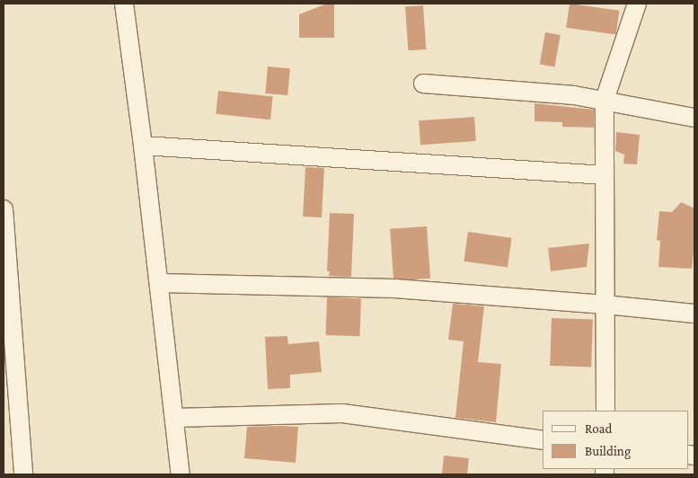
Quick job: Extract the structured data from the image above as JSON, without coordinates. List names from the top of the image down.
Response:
{
  "legend": ["Road", "Building"]
}
